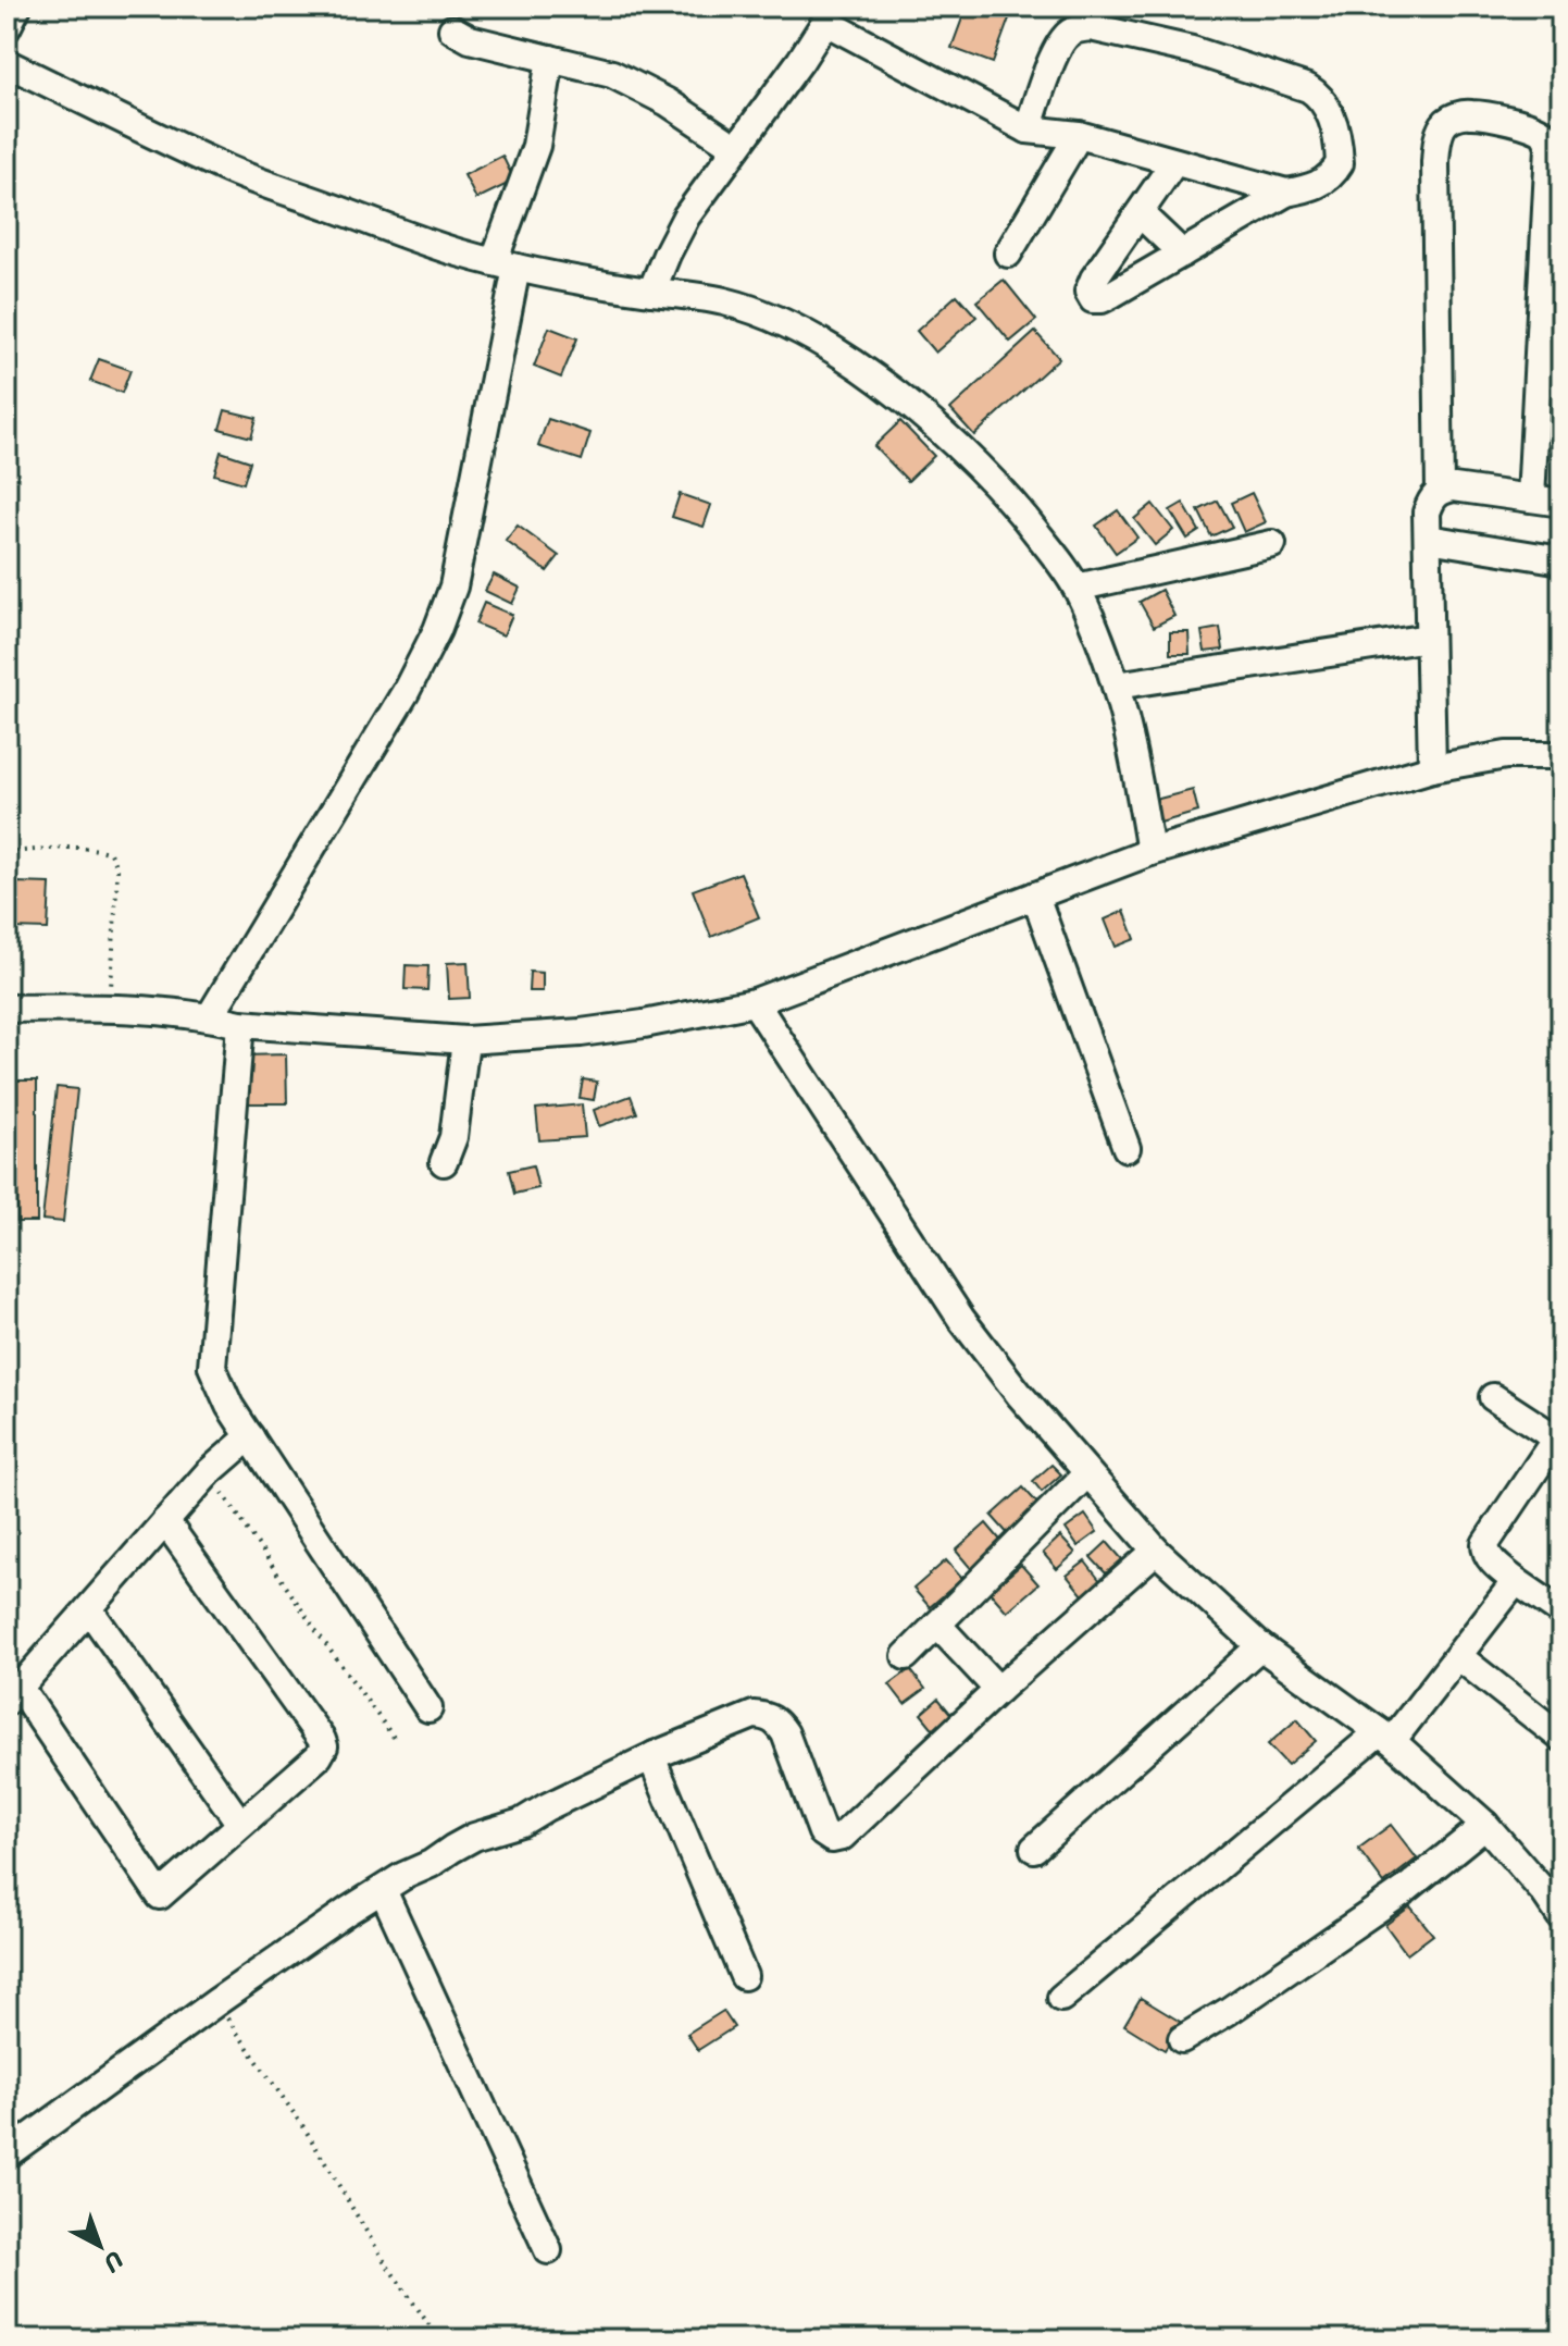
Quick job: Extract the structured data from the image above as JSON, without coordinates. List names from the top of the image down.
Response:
{
  "north": "bottom right"
}
